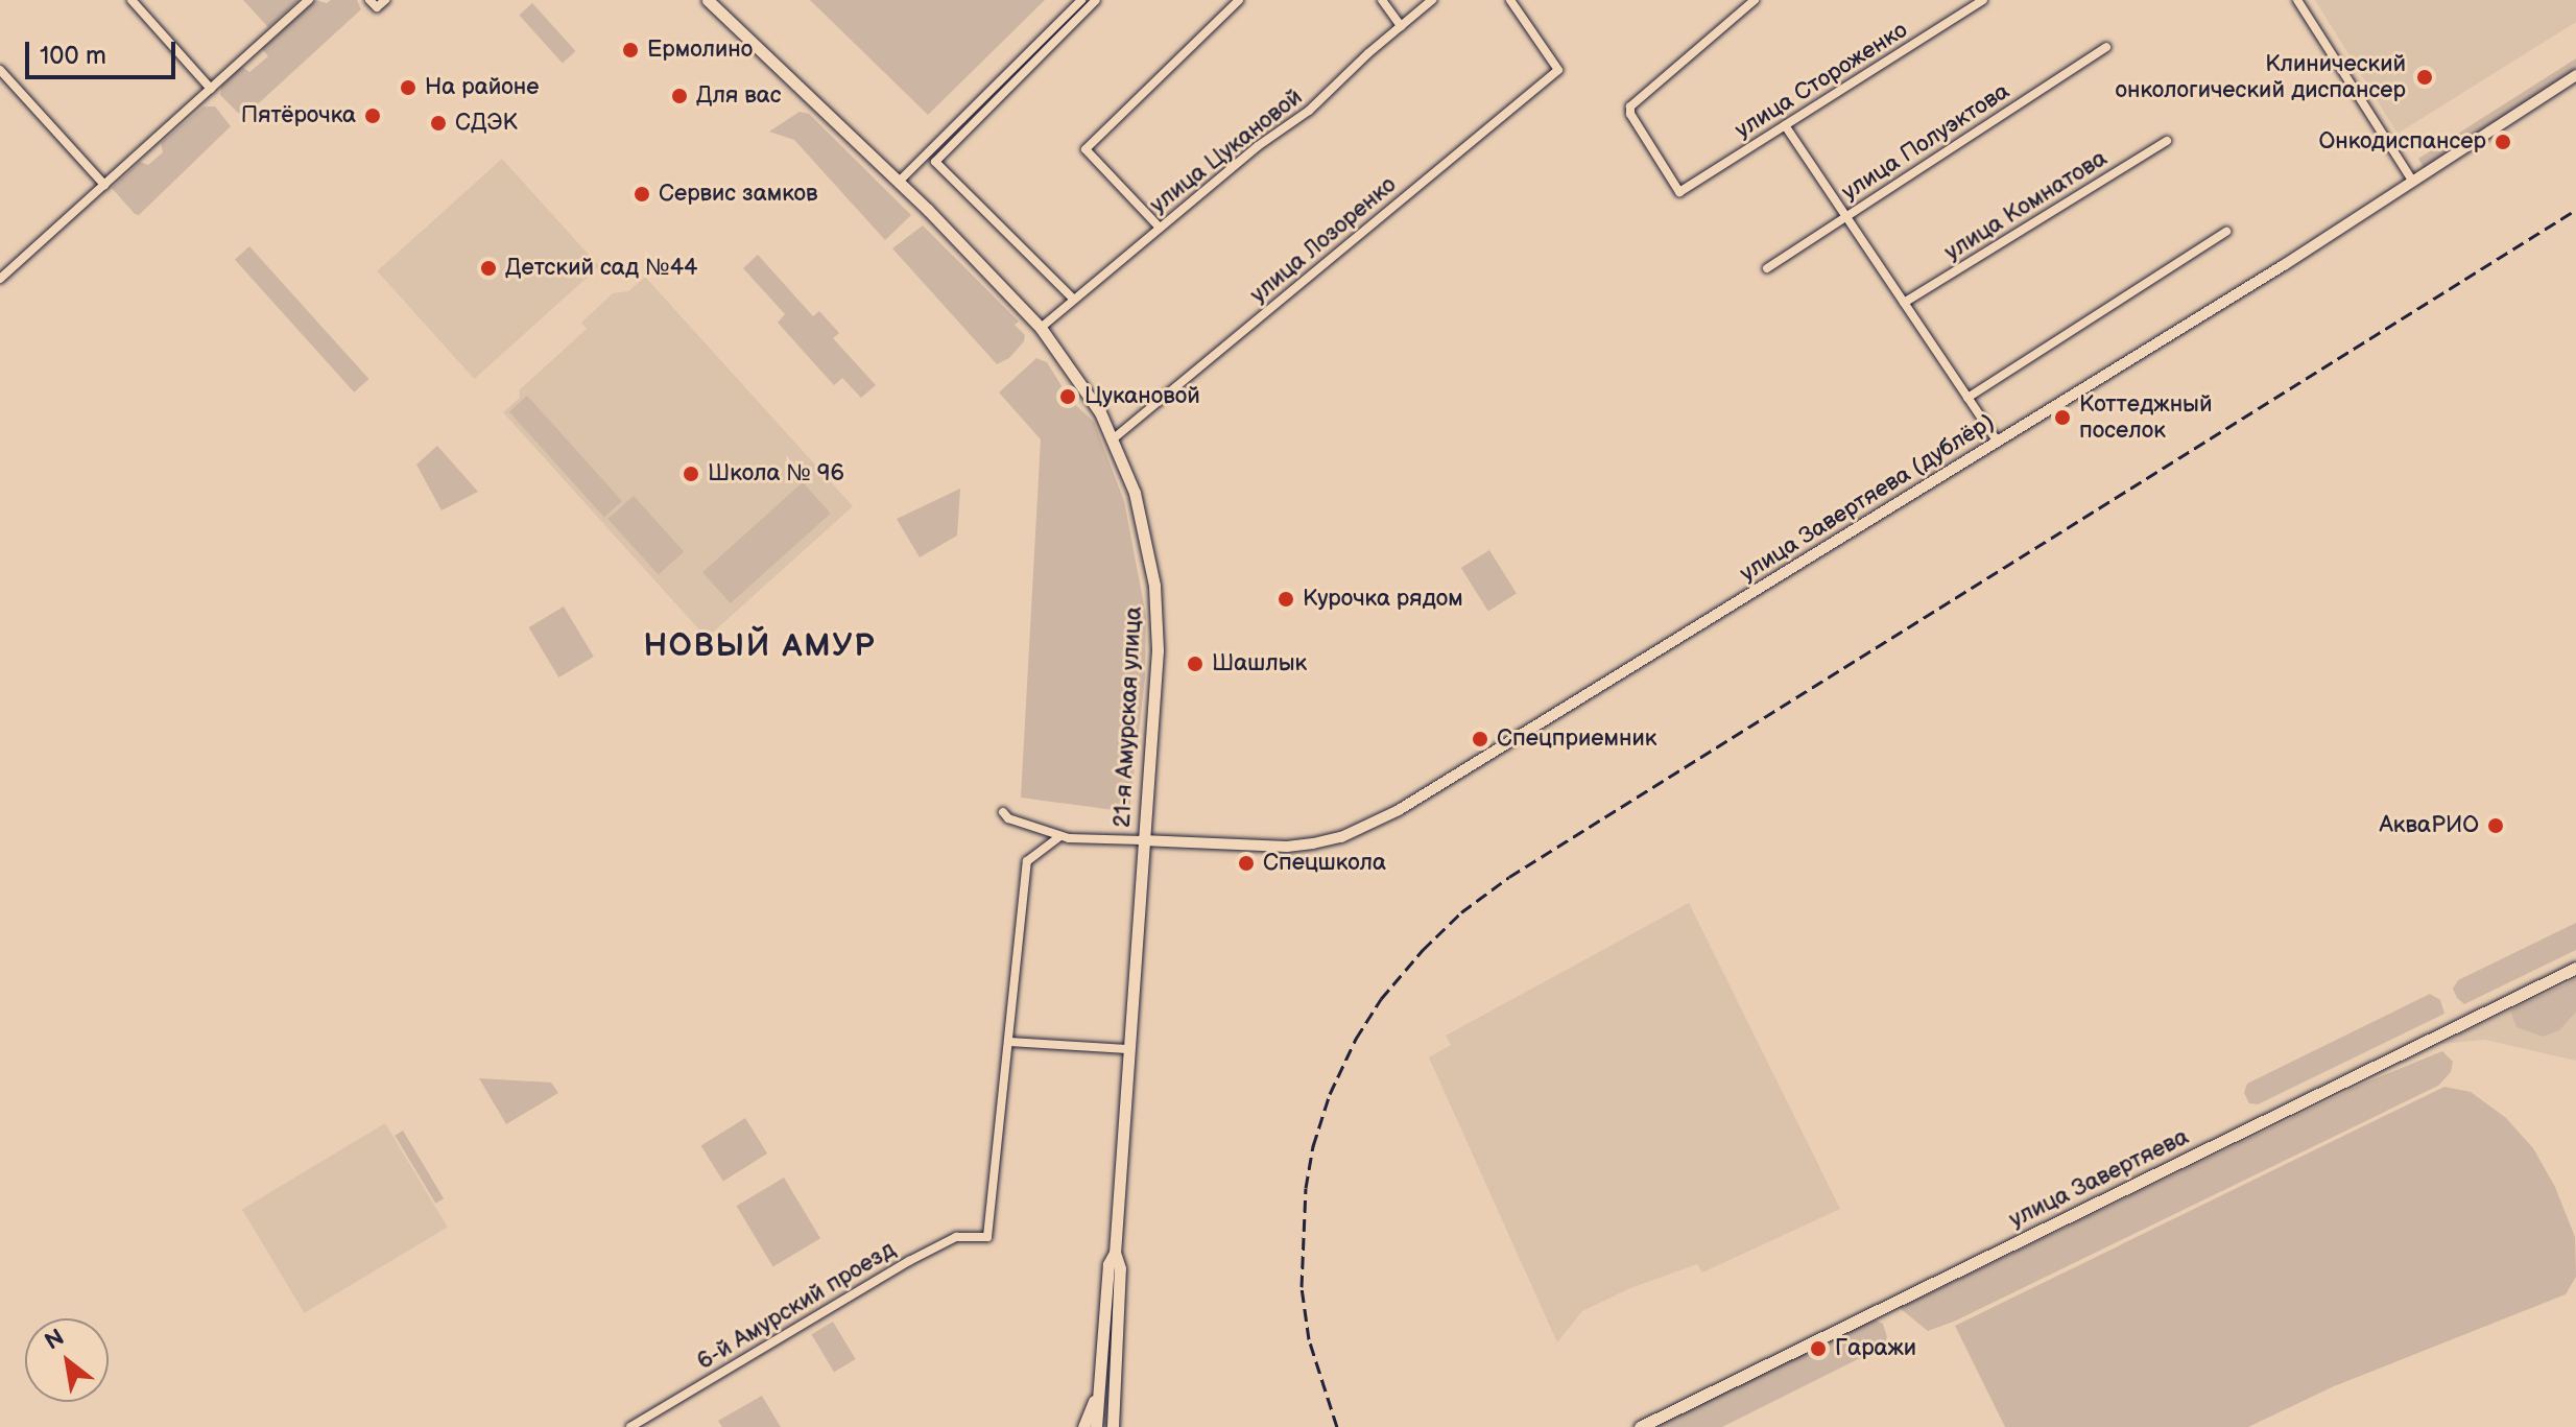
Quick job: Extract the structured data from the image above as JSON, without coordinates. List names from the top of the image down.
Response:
{
  "streets": {
    "main road": ["21-я Амурская улица", "улица Завертяева"],
    "street": [
      "улица Стороженко",
      "улица Полуэктова",
      "улица Цукановой",
      "улица Комнатова",
      "улица Лозоренко",
      "улица Завертяева (дублёр)",
      "6-й Амурский проезд"
    ]
  },
  "crossings": [
    ["улица Цукановой", "21-я Амурская улица"],
    ["улица Лозоренко", "21-я Амурская улица"],
    ["улица Завертяева (дублёр)", "21-я Амурская улица"]
  ],
  "districts": ["НОВЫЙ АМУР"],
  "places": [
    "Ермолино",
    "Клинический онкологический диспансер",
    "На районе",
    "Для вас",
    "Пятёрочка",
    "СДЭК",
    "Онкодиспансер",
    "Сервис замков",
    "Детский сад №44",
    "Цукановой",
    "Коттеджный поселок",
    "Школа № 96",
    "Курочка рядом",
    "Шашлык",
    "Спецприемник",
    "АкваРИО",
    "Спецшкола",
    "Гаражи"
  ],
  "scale_bar": "100 m",
  "north": "top left"
}
